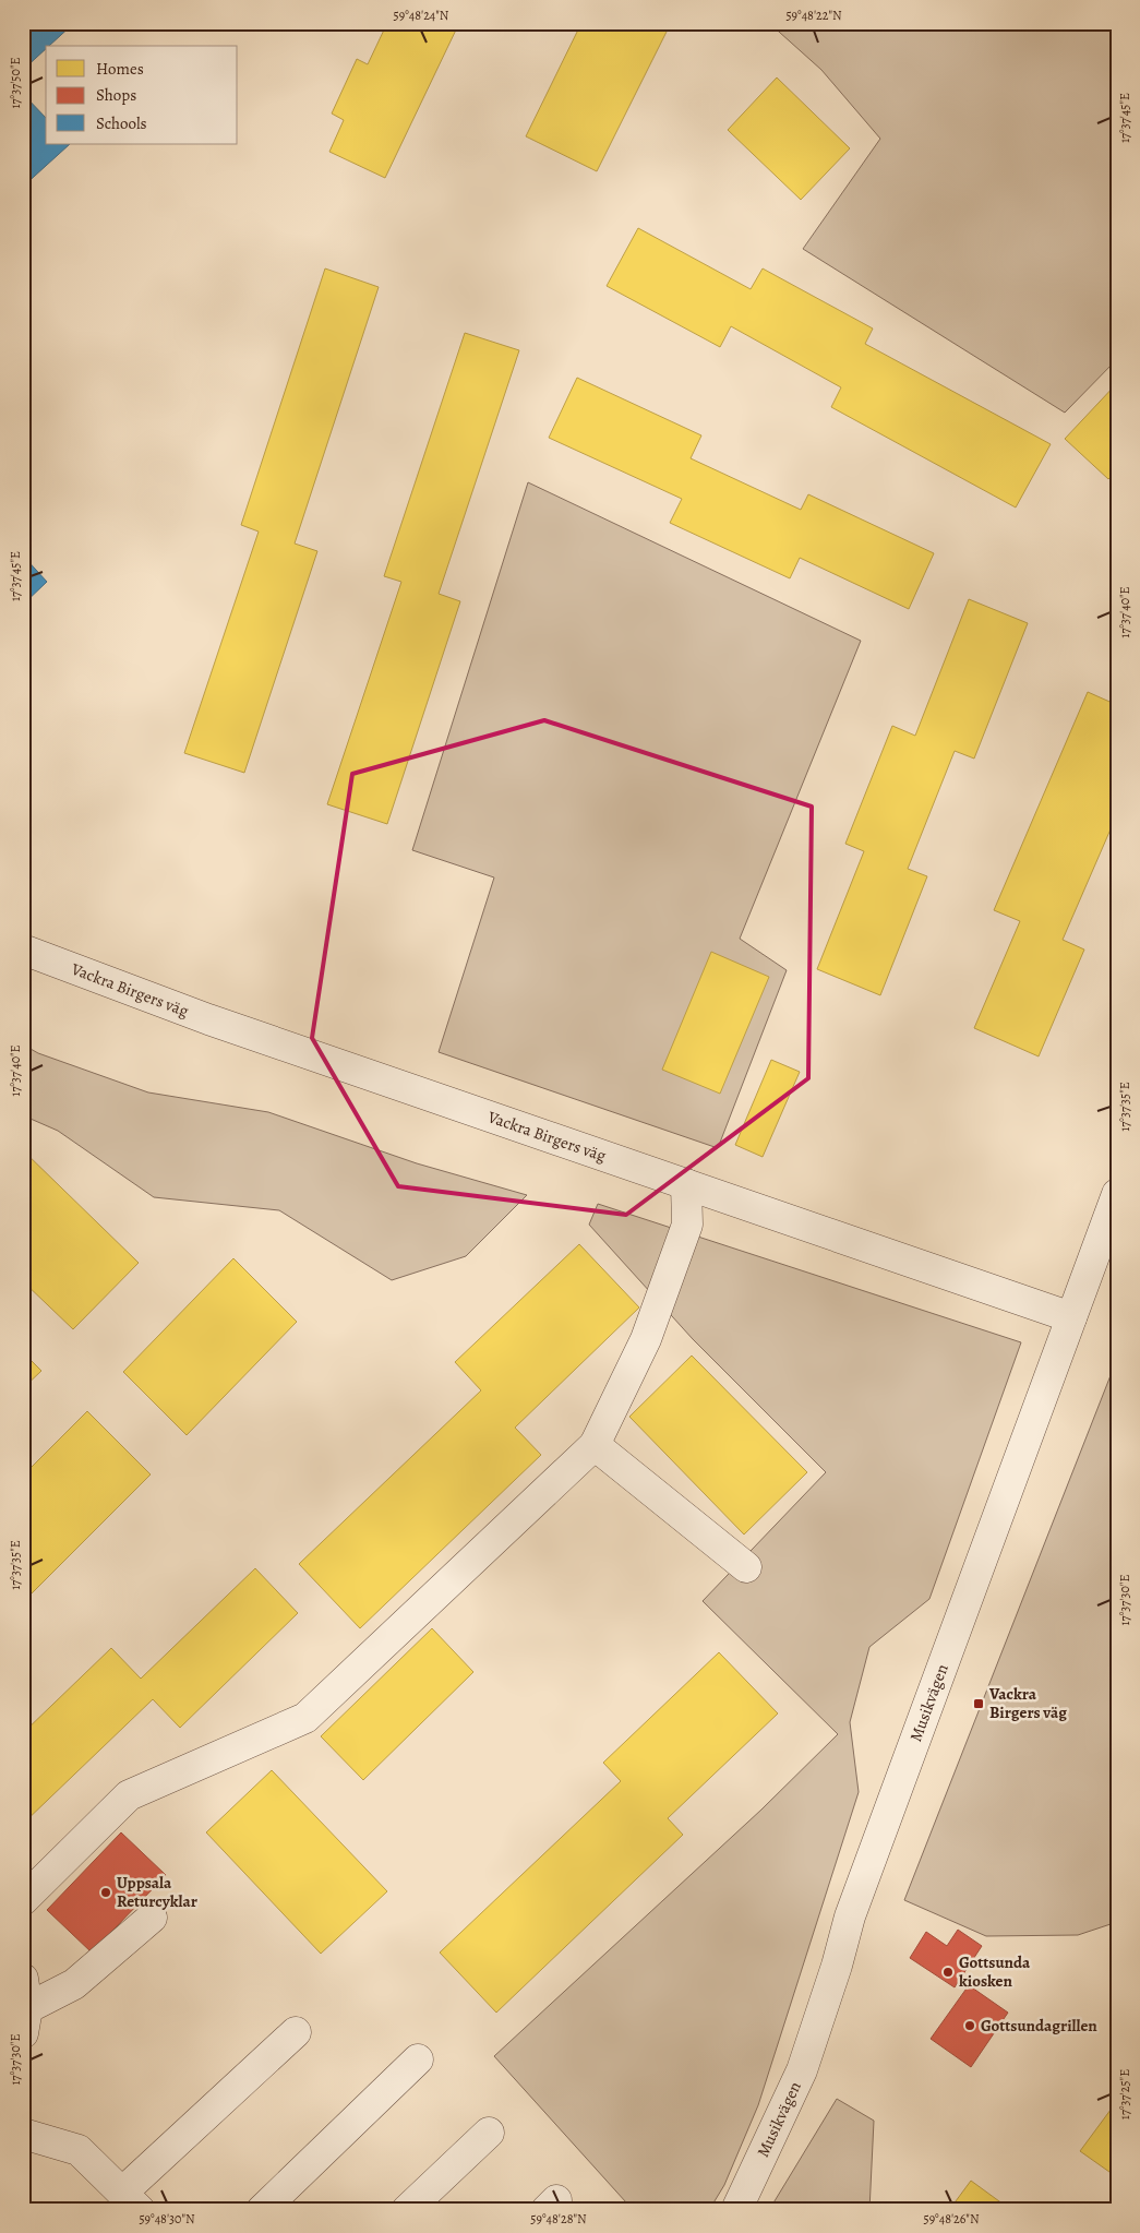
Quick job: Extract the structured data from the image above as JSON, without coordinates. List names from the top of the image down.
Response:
{
  "streets": {
    "street": ["Vackra Birgers väg", "Musikvägen"]
  },
  "crossings": [
    ["Vackra Birgers väg", "Musikvägen"]
  ],
  "places": {
    "transit": ["Vackra Birgers väg"],
    "other": ["Uppsala Returcyklar", "Gottsunda kiosken", "Gottsundagrillen"]
  },
  "legend": ["Homes", "Shops", "Schools"],
  "coordinates": [
    "59°48'24\"N",
    "59°48'22\"N",
    "17°37'50\"E",
    "17°37'45\"E",
    "17°37'40\"E",
    "17°37'35\"E",
    "17°37'30\"E",
    "17°37'25\"E",
    "59°48'30\"N",
    "59°48'28\"N",
    "59°48'26\"N"
  ]
}
